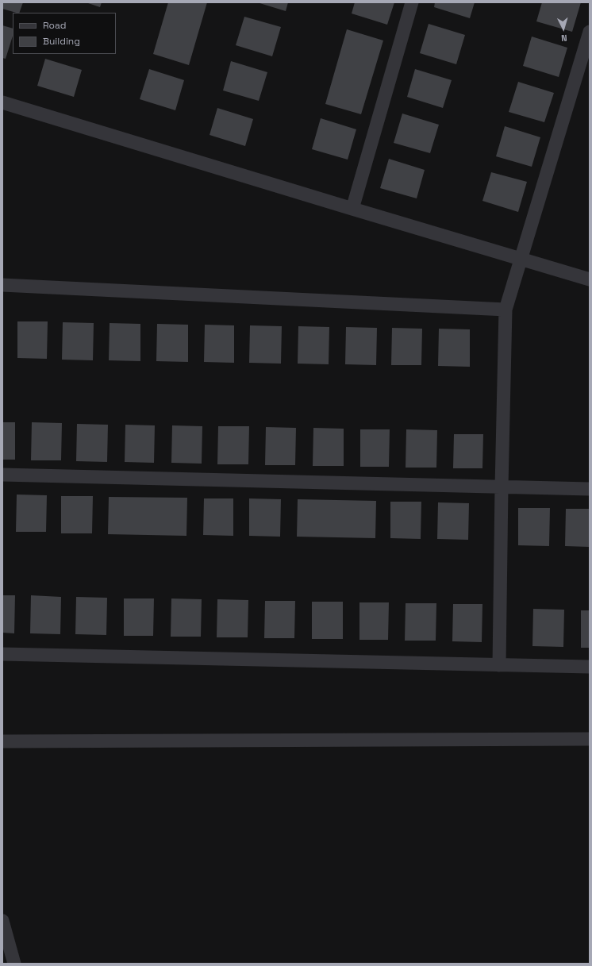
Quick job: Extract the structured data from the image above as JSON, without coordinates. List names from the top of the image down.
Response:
{
  "legend": ["Road", "Building"],
  "north": "bottom"
}
